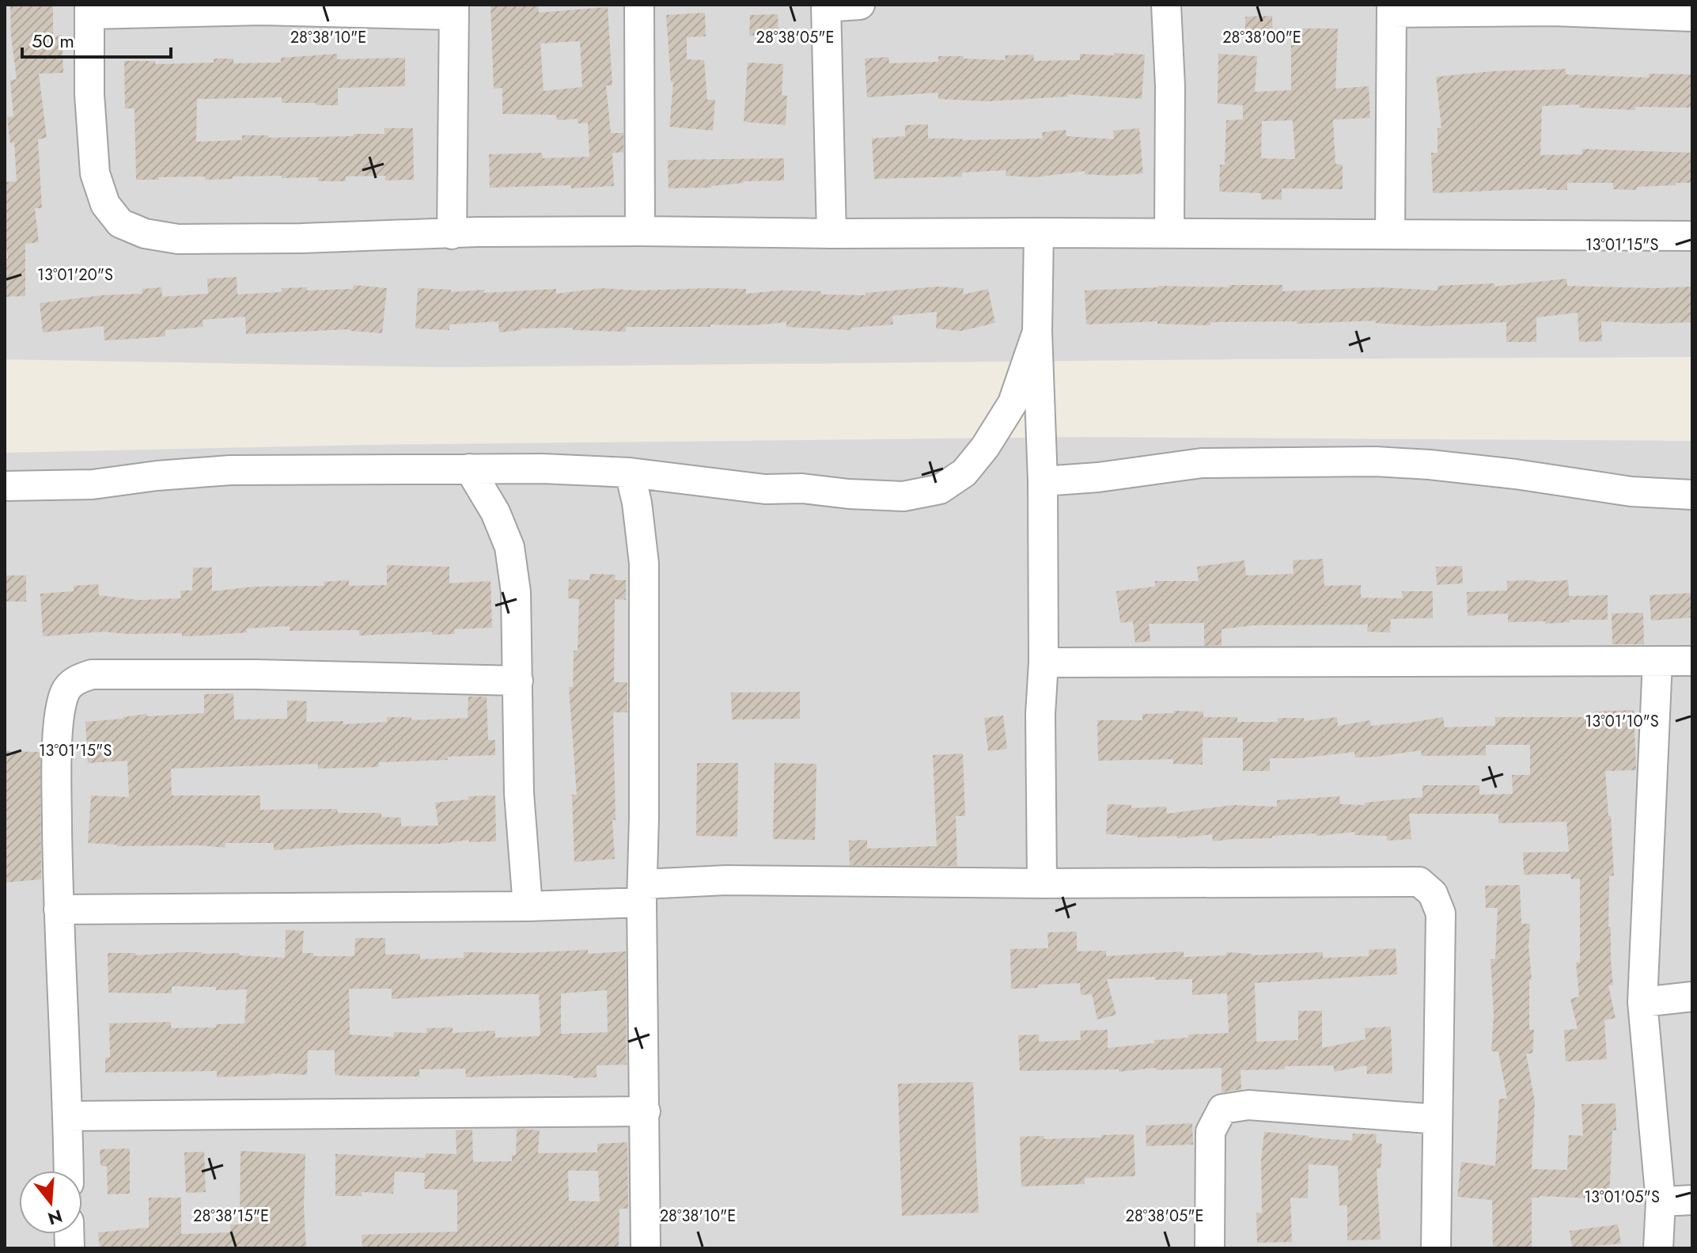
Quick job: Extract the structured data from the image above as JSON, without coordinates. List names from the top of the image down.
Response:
{
  "scale_bar": "50 m",
  "north": "bottom",
  "coordinates": [
    "28°38'10\"E",
    "28°38'05\"E",
    "28°38'00\"E",
    "13°01'15\"S",
    "13°01'20\"S",
    "13°01'10\"S",
    "13°01'05\"S",
    "28°38'15\"E"
  ]
}
